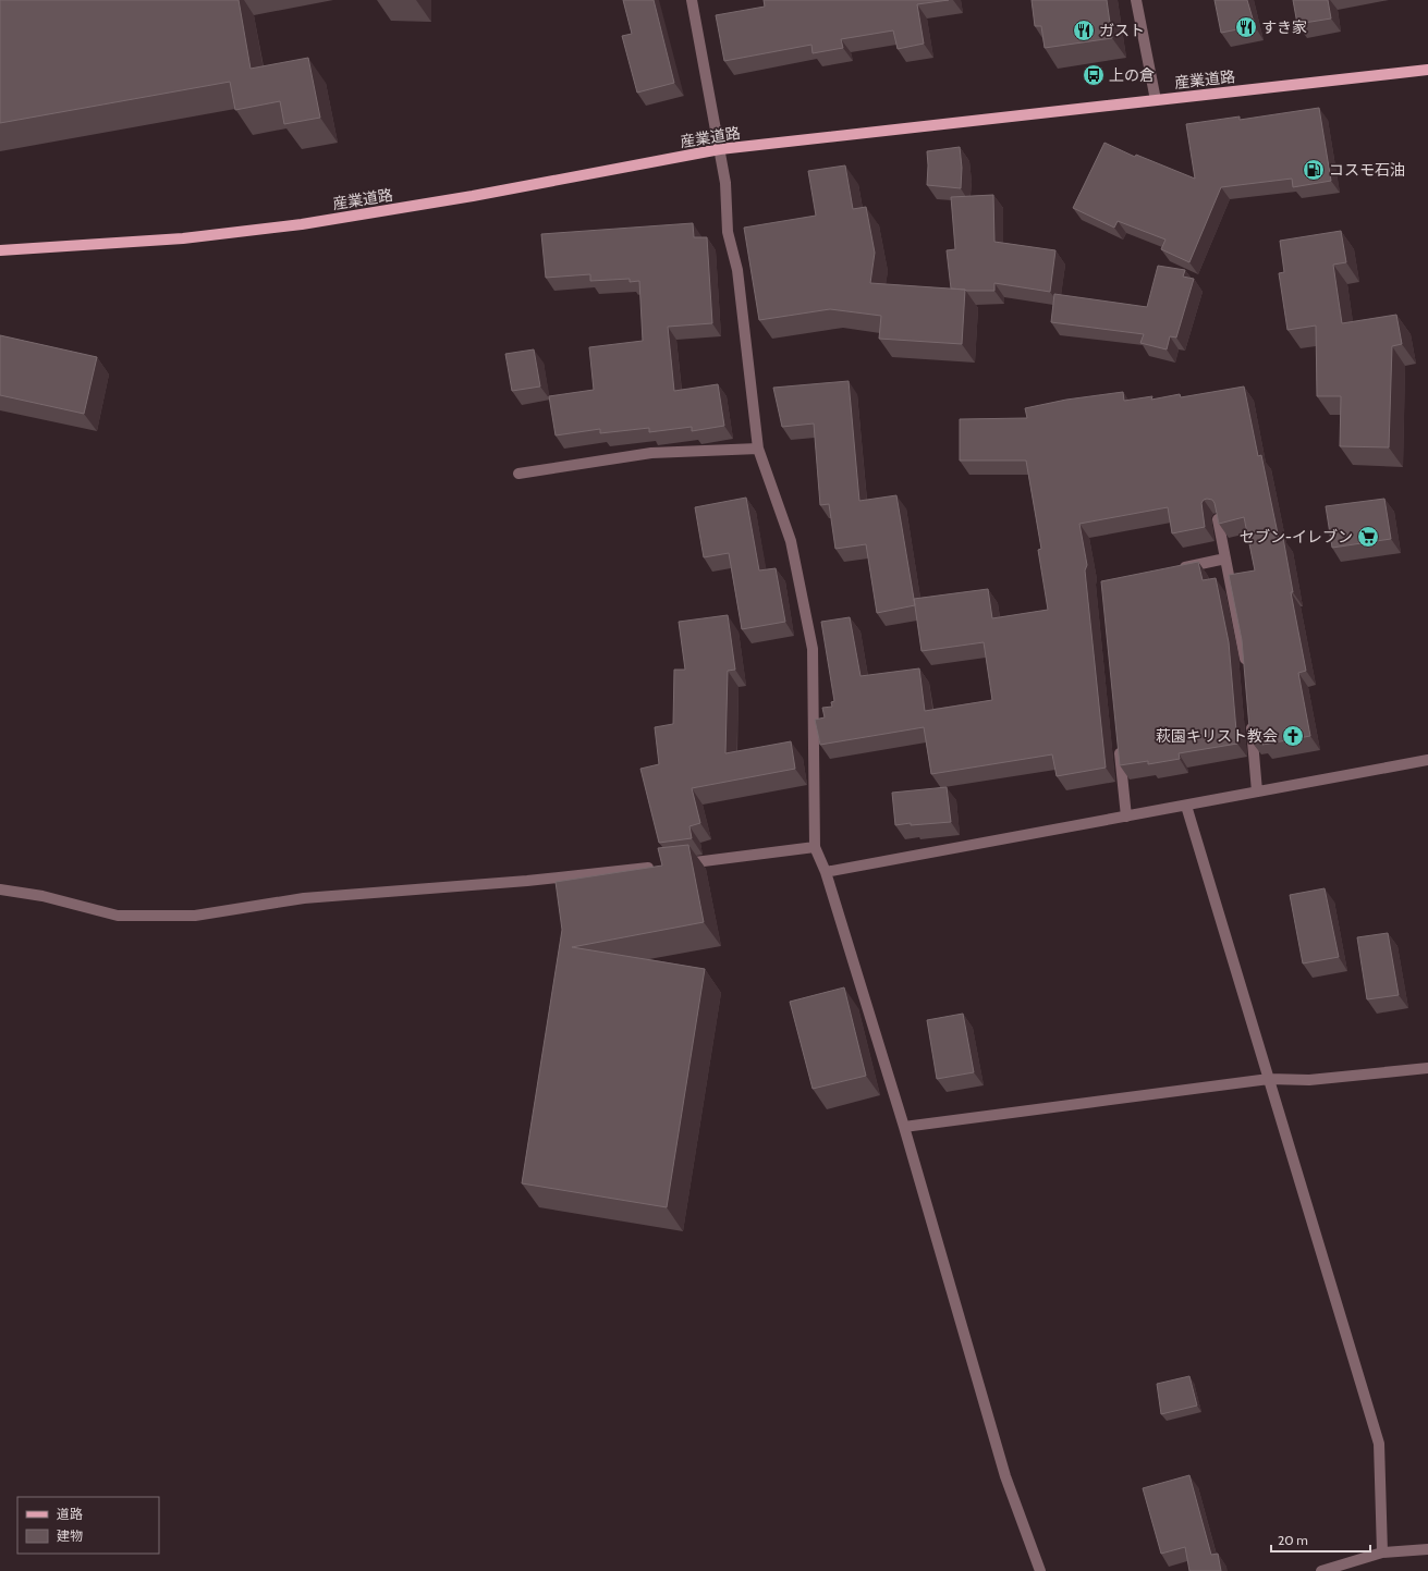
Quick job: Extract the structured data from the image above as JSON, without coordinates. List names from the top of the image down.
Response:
{
  "streets": {
    "main road": ["産業道路"]
  },
  "places": {
    "restaurant": ["すき家", "ガスト"],
    "bus stop": ["上の倉"],
    "fuel station": ["コスモ石油"],
    "supermarket": ["セブン-イレブン"],
    "church": ["萩園キリスト教会"]
  },
  "legend": ["道路", "建物"],
  "scale_bar": "20 m"
}
